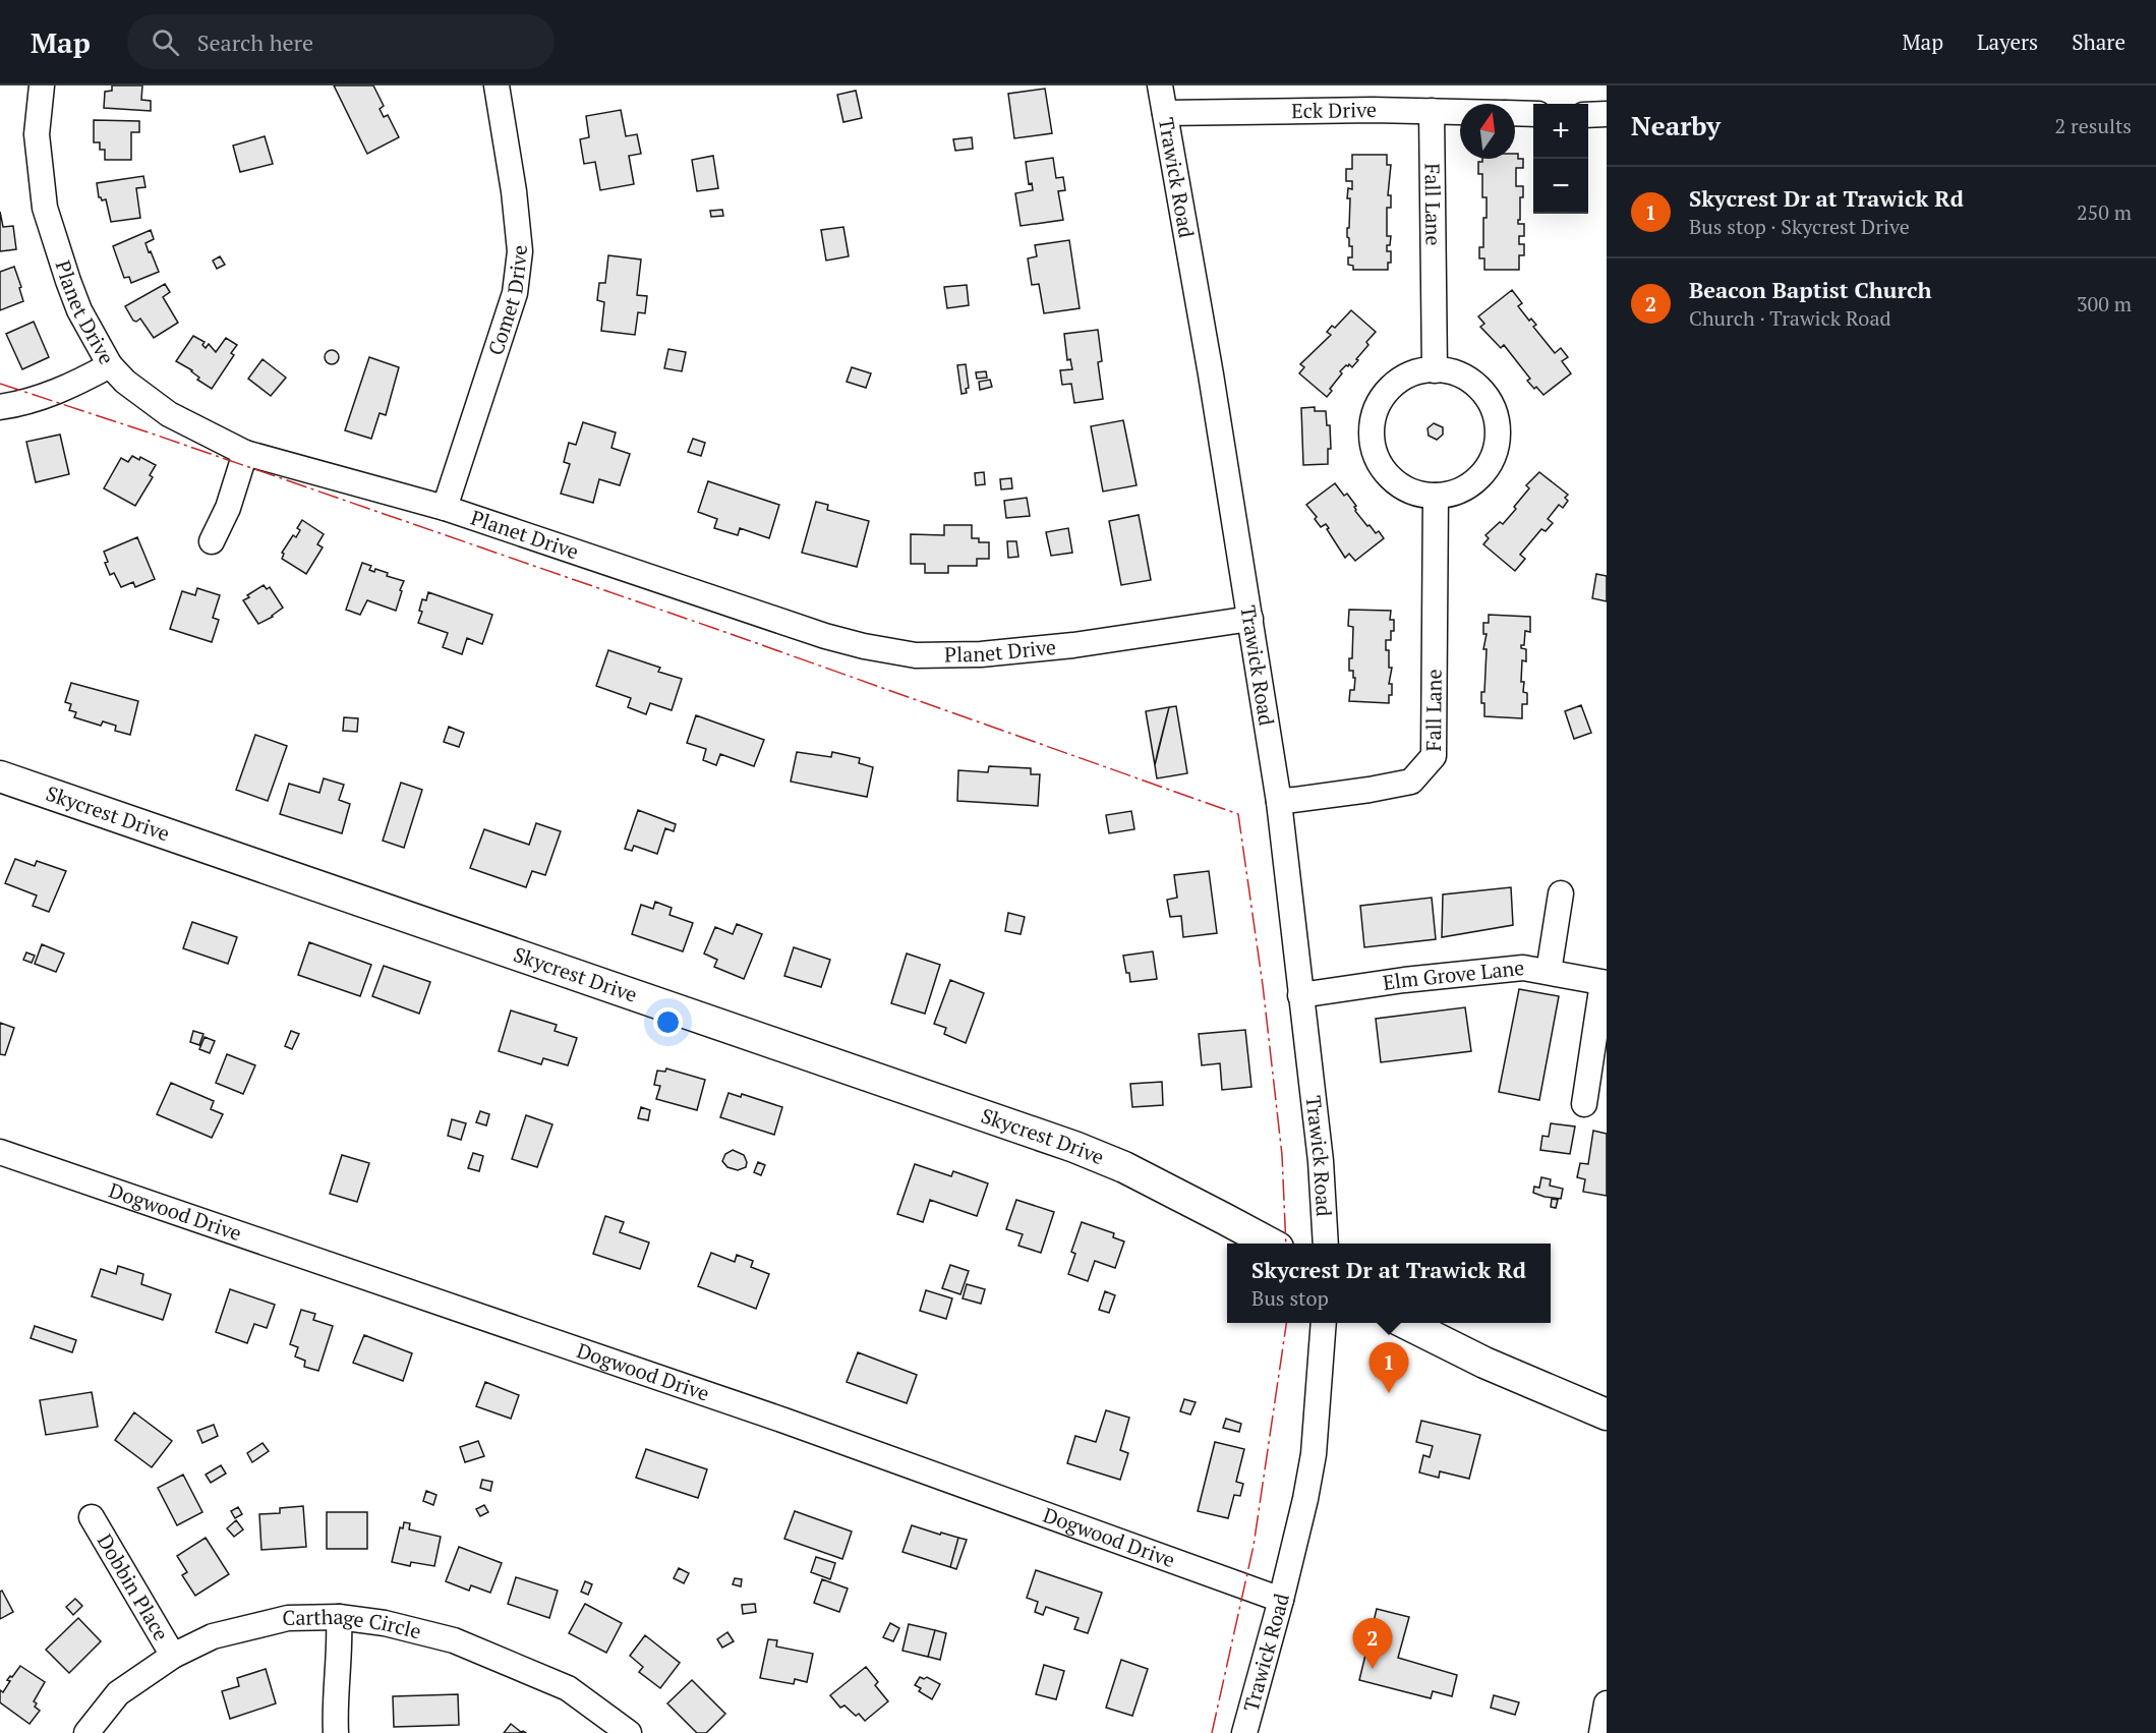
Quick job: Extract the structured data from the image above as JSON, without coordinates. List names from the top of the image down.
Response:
{
  "streets": {
    "main road": ["Skycrest Drive"],
    "street": [
      "Eck Drive",
      "Trawick Road",
      "Fall Lane",
      "Comet Drive",
      "Planet Drive",
      "Elm Grove Lane",
      "Dogwood Drive",
      "Dobbin Place",
      "Carthage Circle"
    ]
  },
  "crossings": [
    ["Eck Drive", "Trawick Road"],
    ["Eck Drive", "Fall Lane"],
    ["Trawick Road", "Fall Lane"],
    ["Trawick Road", "Planet Drive"],
    ["Trawick Road", "Elm Grove Lane"],
    ["Trawick Road", "Dogwood Drive"],
    ["Comet Drive", "Planet Drive"],
    ["Dobbin Place", "Carthage Circle"]
  ],
  "north": "top",
  "page": {
    "header": "Map",
    "search": "Search here",
    "nav": ["Map", "Layers", "Share"],
    "heading": ["Nearby", "2 results"],
    "map_buttons": ["+", "−"],
    "list": [
      {
        "mark": "1",
        "name": "Skycrest Dr at Trawick Rd",
        "note": "Bus stop · Skycrest Drive",
        "value": "250 m"
      },
      {
        "mark": "2",
        "name": "Beacon Baptist Church",
        "note": "Church · Trawick Road",
        "value": "300 m"
      }
    ],
    "popup": ["Skycrest Dr at Trawick Rd", "Bus stop"],
    "pins": ["1", "2"]
  }
}
